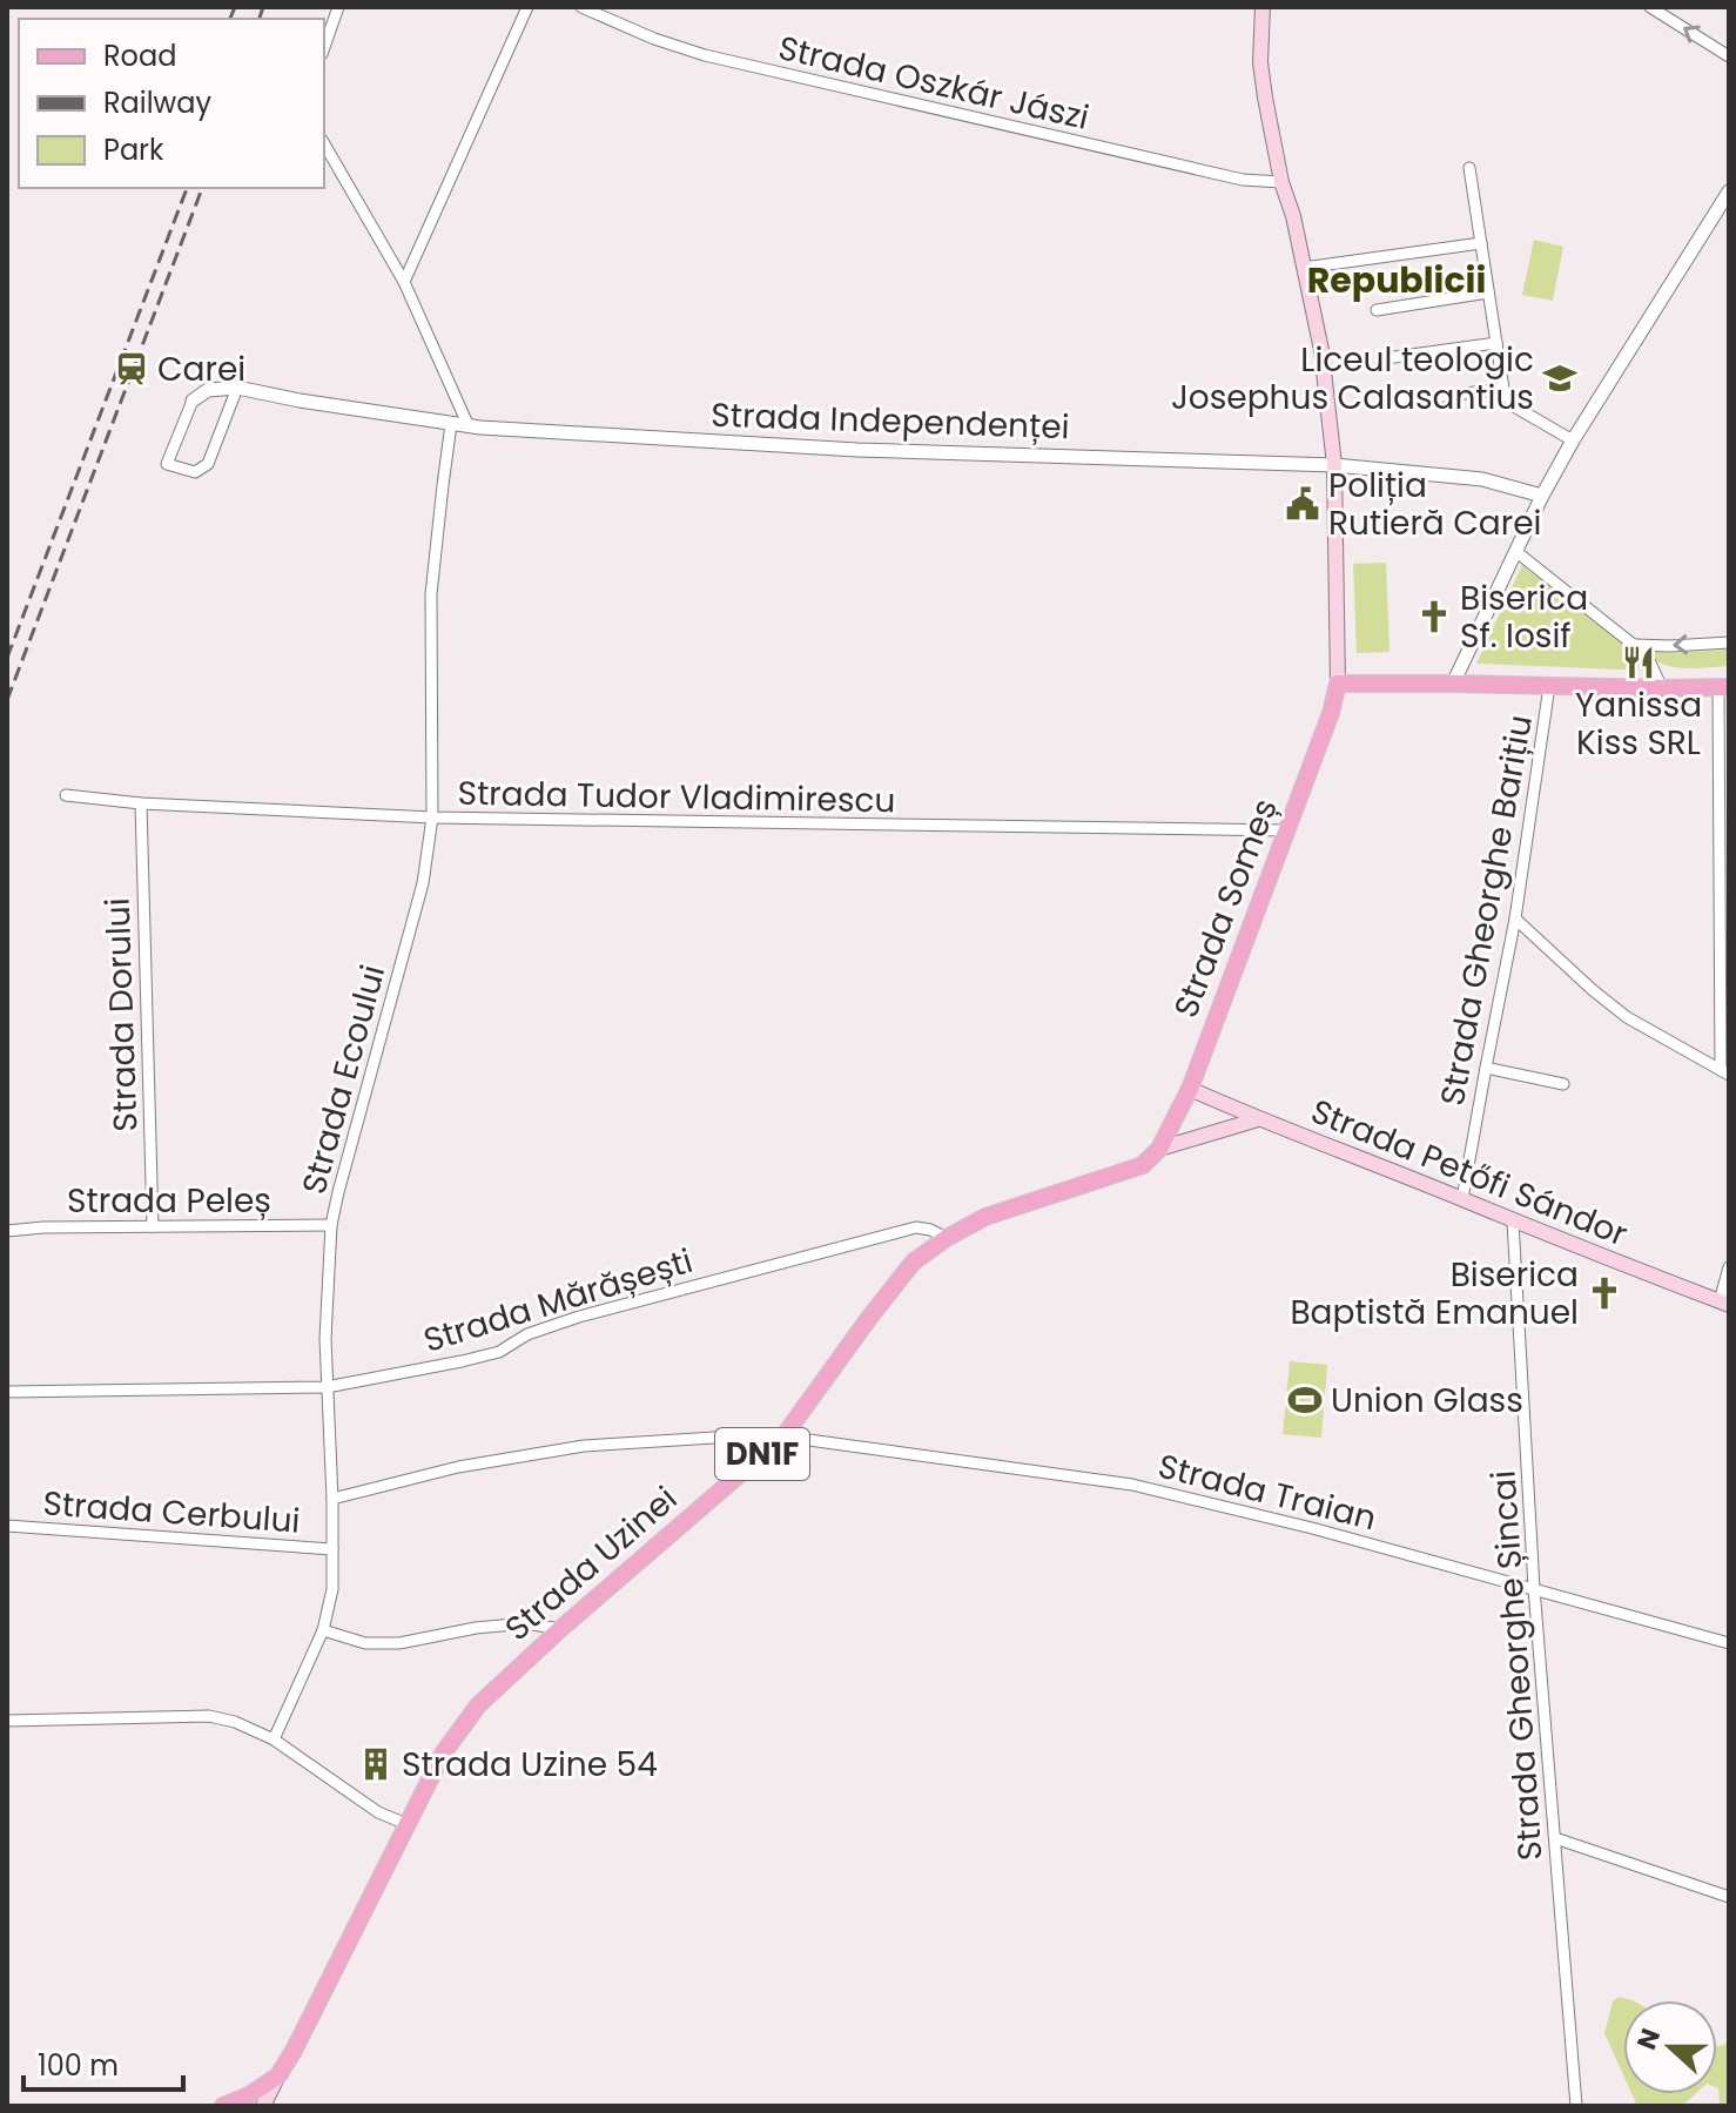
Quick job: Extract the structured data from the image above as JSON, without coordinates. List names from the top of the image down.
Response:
{
  "streets": {
    "main road": [
      "Strada Someș",
      "Strada Petőfi Sándor",
      "DN1F",
      "Strada Uzinei"
    ],
    "street": [
      "Strada Oszkár Jászi",
      "Strada Independenței",
      "Strada Tudor Vladimirescu",
      "Strada Gheorghe Barițiu",
      "Strada Dorului",
      "Strada Ecoului",
      "Strada Peleș",
      "Strada Mărășești",
      "Strada Traian",
      "Strada Cerbului",
      "Strada Gheorghe Șincai"
    ]
  },
  "crossings": [
    ["Strada Independenței", "Strada Ecoului"],
    ["Strada Tudor Vladimirescu", "Strada Someș"],
    ["Strada Tudor Vladimirescu", "Strada Dorului"],
    ["Strada Tudor Vladimirescu", "Strada Ecoului"],
    ["Strada Someș", "Strada Petőfi Sándor"],
    ["Strada Someș", "Strada Uzinei"],
    ["Strada Gheorghe Barițiu", "Strada Petőfi Sándor"],
    ["Strada Dorului", "Strada Peleș"],
    ["Strada Ecoului", "Strada Peleș"],
    ["Strada Ecoului", "Strada Mărășești"],
    ["Strada Ecoului", "Strada Traian"],
    ["Strada Ecoului", "Strada Cerbului"],
    ["Strada Petőfi Sándor", "Strada Gheorghe Șincai"],
    ["Strada Mărășești", "Strada Uzinei"],
    ["Strada Traian", "Strada Uzinei"],
    ["Strada Traian", "Strada Gheorghe Șincai"]
  ],
  "districts": ["Republicii"],
  "places": {
    "station": ["Carei"],
    "school or university": ["Liceul teologic Josephus Calasantius"],
    "public building": ["Poliția Rutieră Carei"],
    "church": ["Biserica Sf. Iosif", "Biserica Baptistă Emanuel"],
    "restaurant": ["Yanissa Kiss SRL"],
    "sports": ["Union Glass"],
    "building": ["Strada Uzine 54"]
  },
  "legend": ["Road", "Railway", "Park"],
  "scale_bar": "100 m",
  "north": "left"
}
